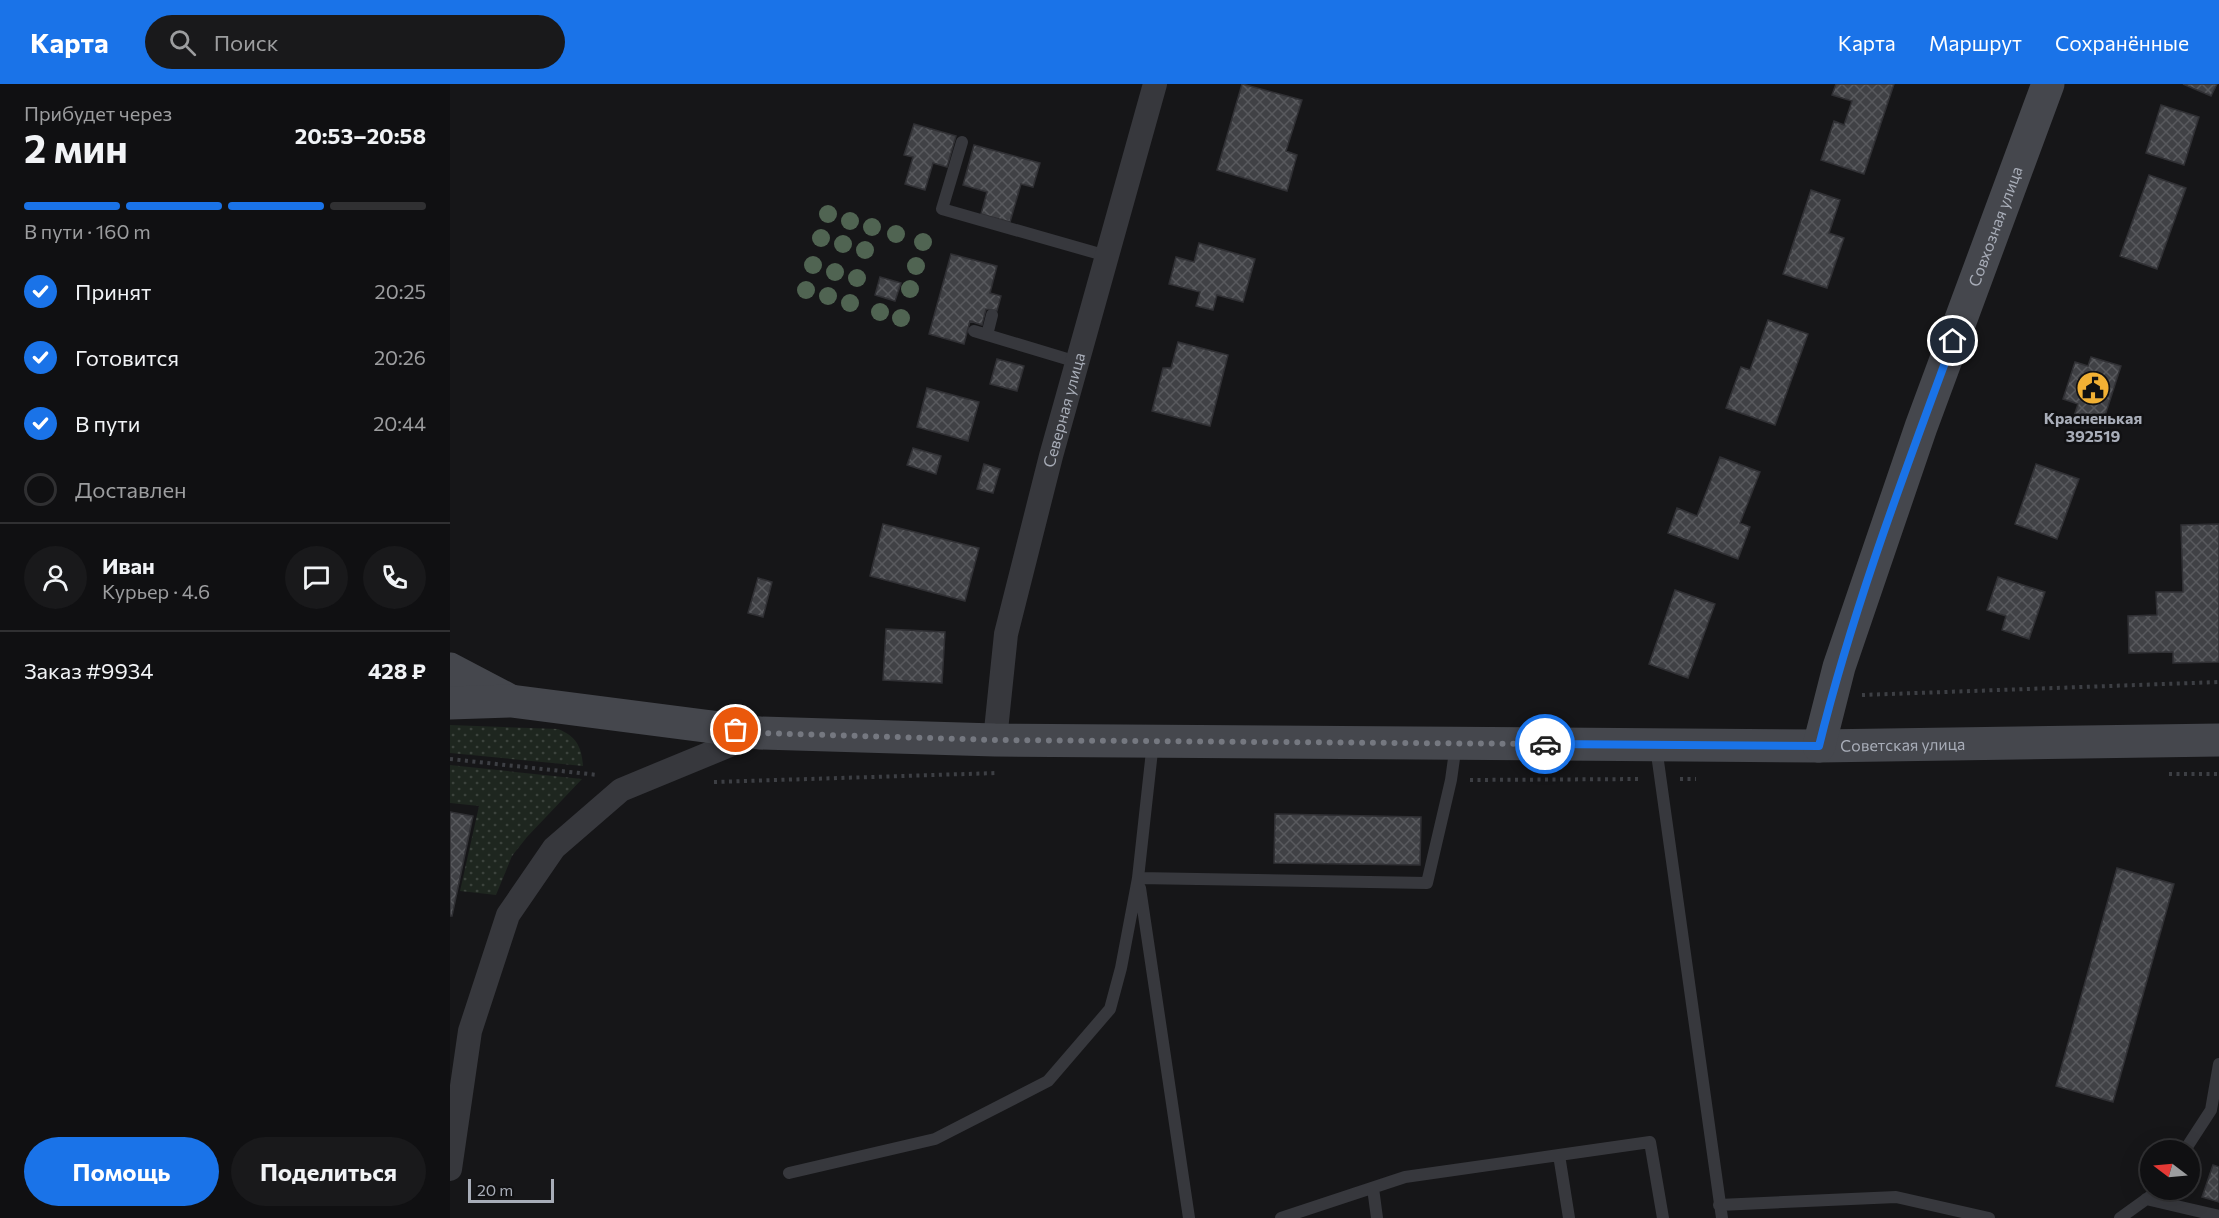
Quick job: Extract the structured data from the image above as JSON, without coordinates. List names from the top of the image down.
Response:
{
  "streets": {
    "main road": ["Совхозная улица", "Советская улица"],
    "street": ["Северная улица"]
  },
  "crossings": [
    ["Совхозная улица", "Советская улица"],
    ["Северная улица", "Советская улица"]
  ],
  "places": {
    "public building": ["Красненькая 392519"]
  },
  "scale_bar": "20 m",
  "north": "left",
  "page": {
    "header": "Карта",
    "search": "Поиск",
    "nav": ["Карта", "Маршрут", "Сохранённые"],
    "heading": ["2 мин", "Прибудет через", "20:53–20:58"],
    "panel": [
      "Иван",
      "Курьер · 4.6",
      "Заказ #9934",
      "428 ₽"
    ],
    "bar": "В пути · 160 m",
    "list": [
      ["Принят", "20:25"],
      ["Готовится", "20:26"],
      ["В пути", "20:44"],
      "Доставлен"
    ],
    "buttons": ["Помощь", "Поделиться"],
    "scale": "20 m"
  }
}
